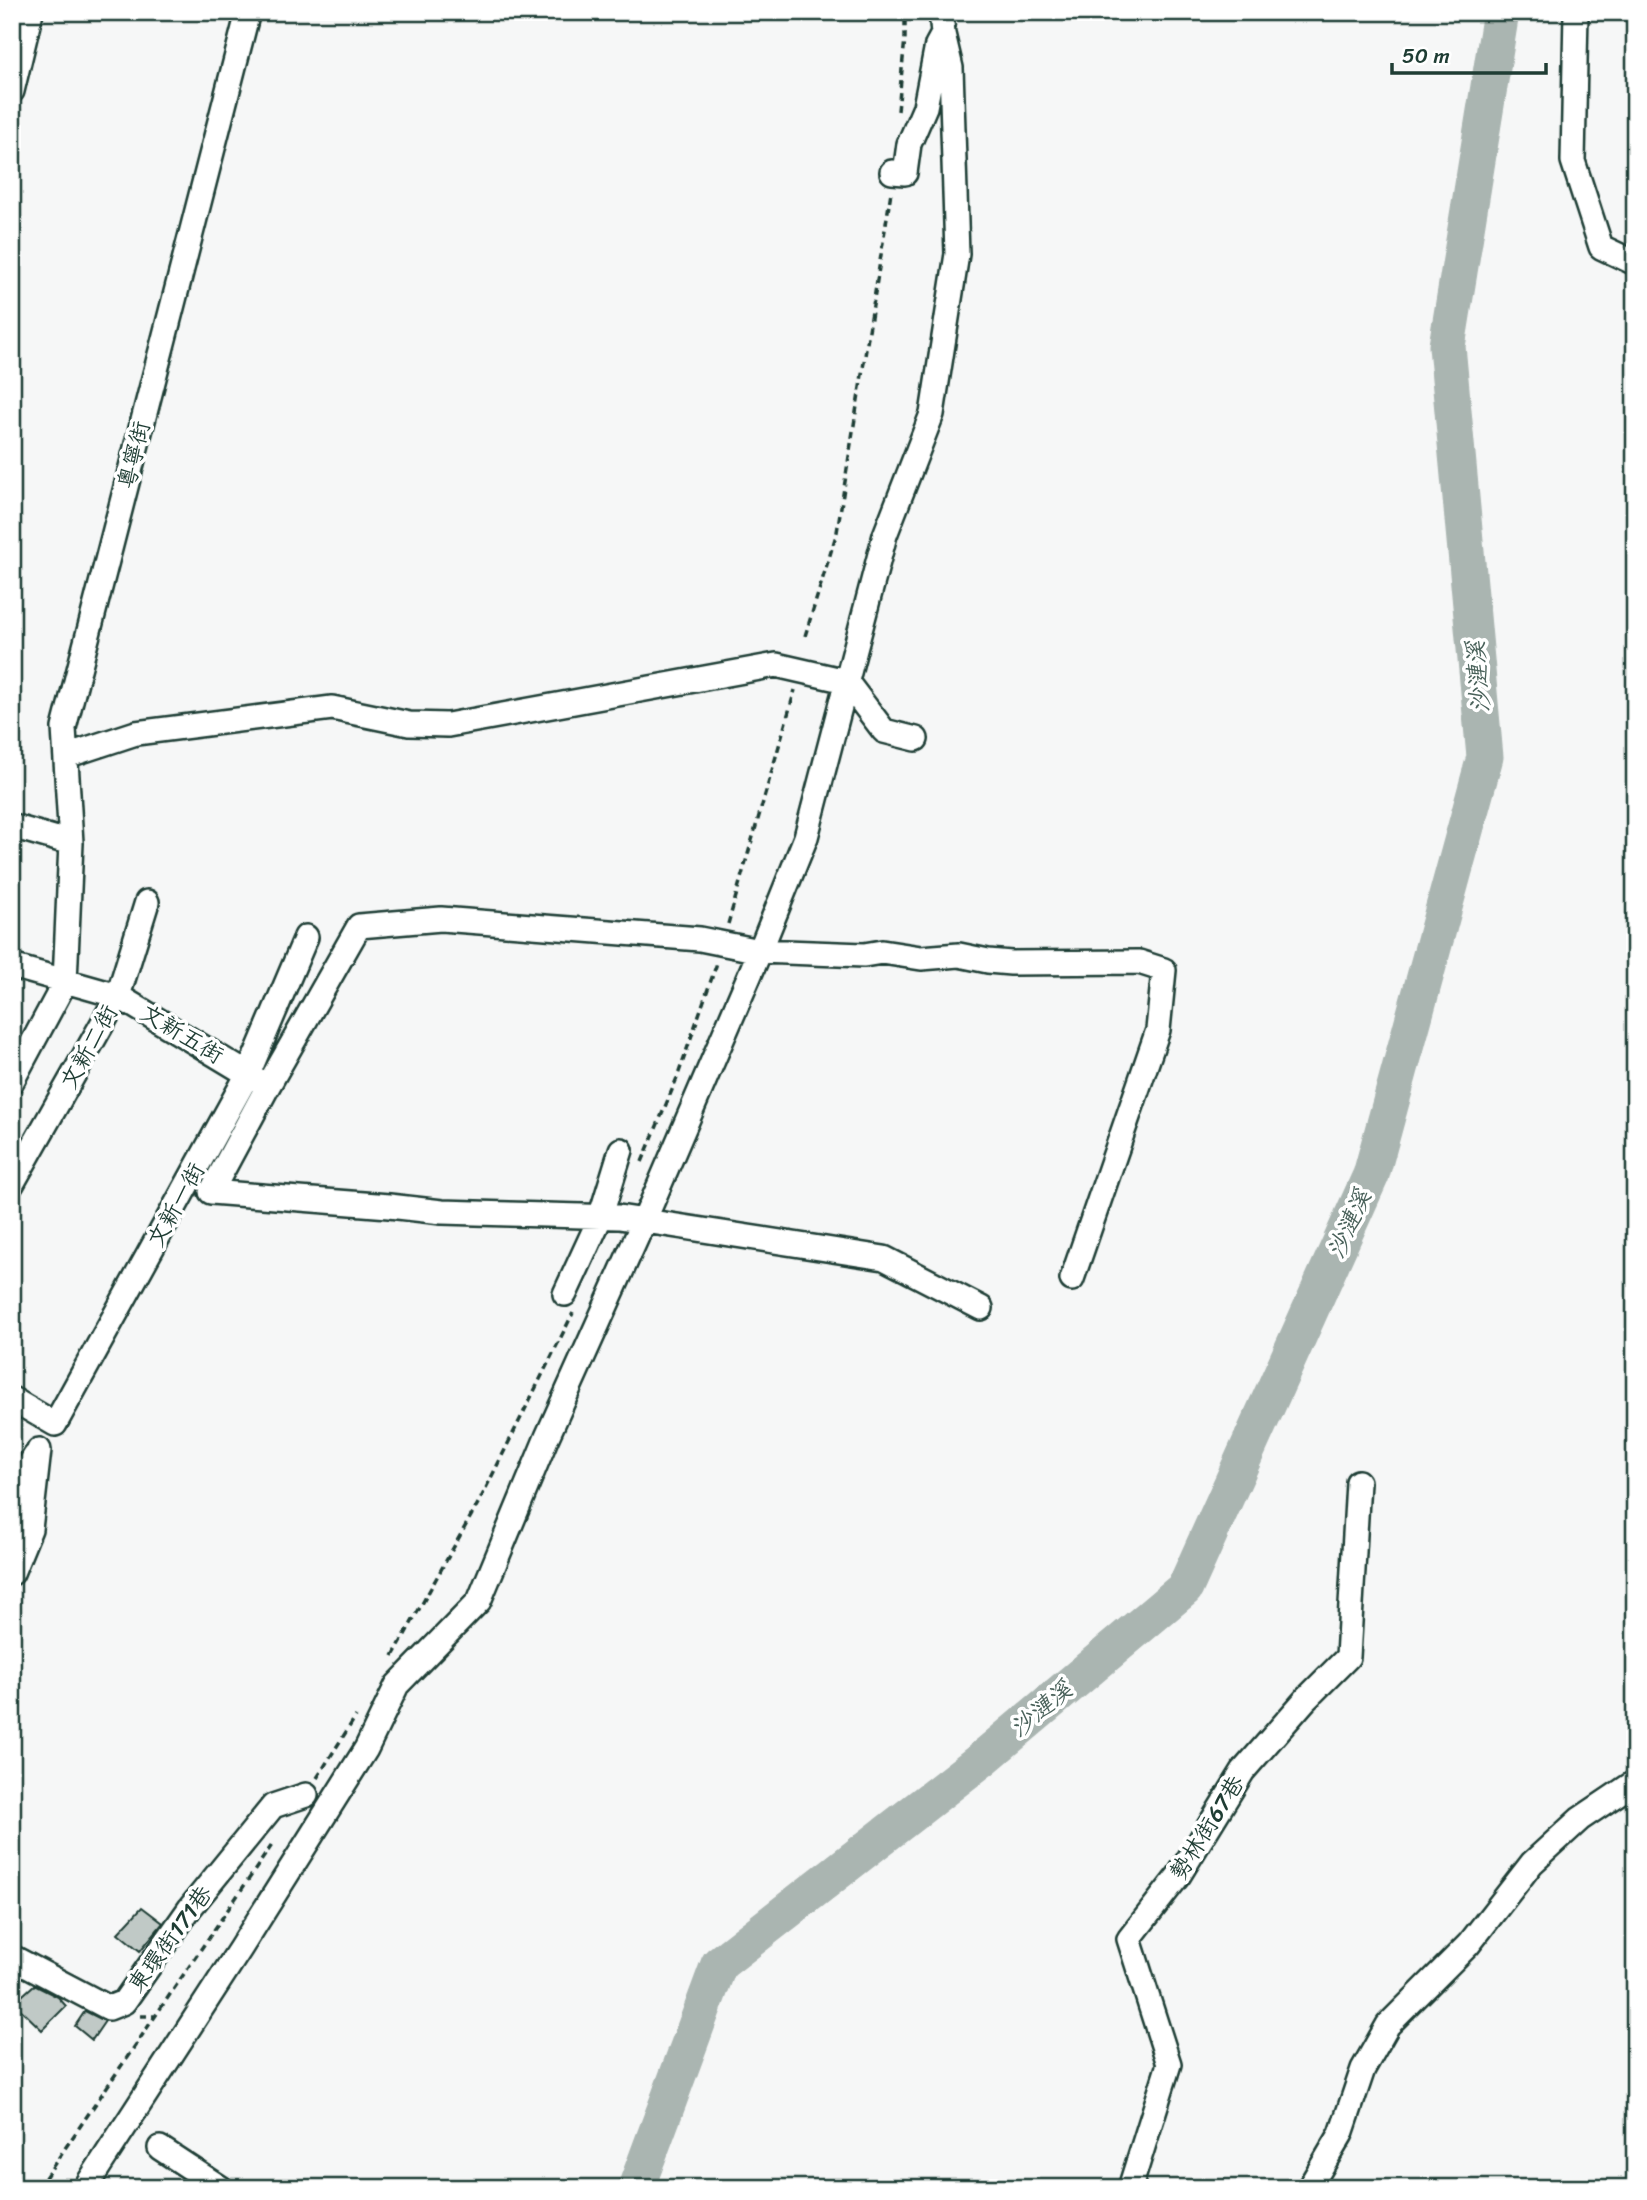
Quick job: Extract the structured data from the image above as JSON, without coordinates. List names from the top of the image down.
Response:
{
  "streets": {
    "street": [
      "粵寧街",
      "文新五街",
      "文新二街",
      "文新一街",
      "勢林街67巷",
      "東環街171巷"
    ]
  },
  "crossings": [
    ["文新五街", "文新二街"],
    ["文新五街", "文新一街"]
  ],
  "water": ["沙漣溪"],
  "scale_bar": "50 m"
}
